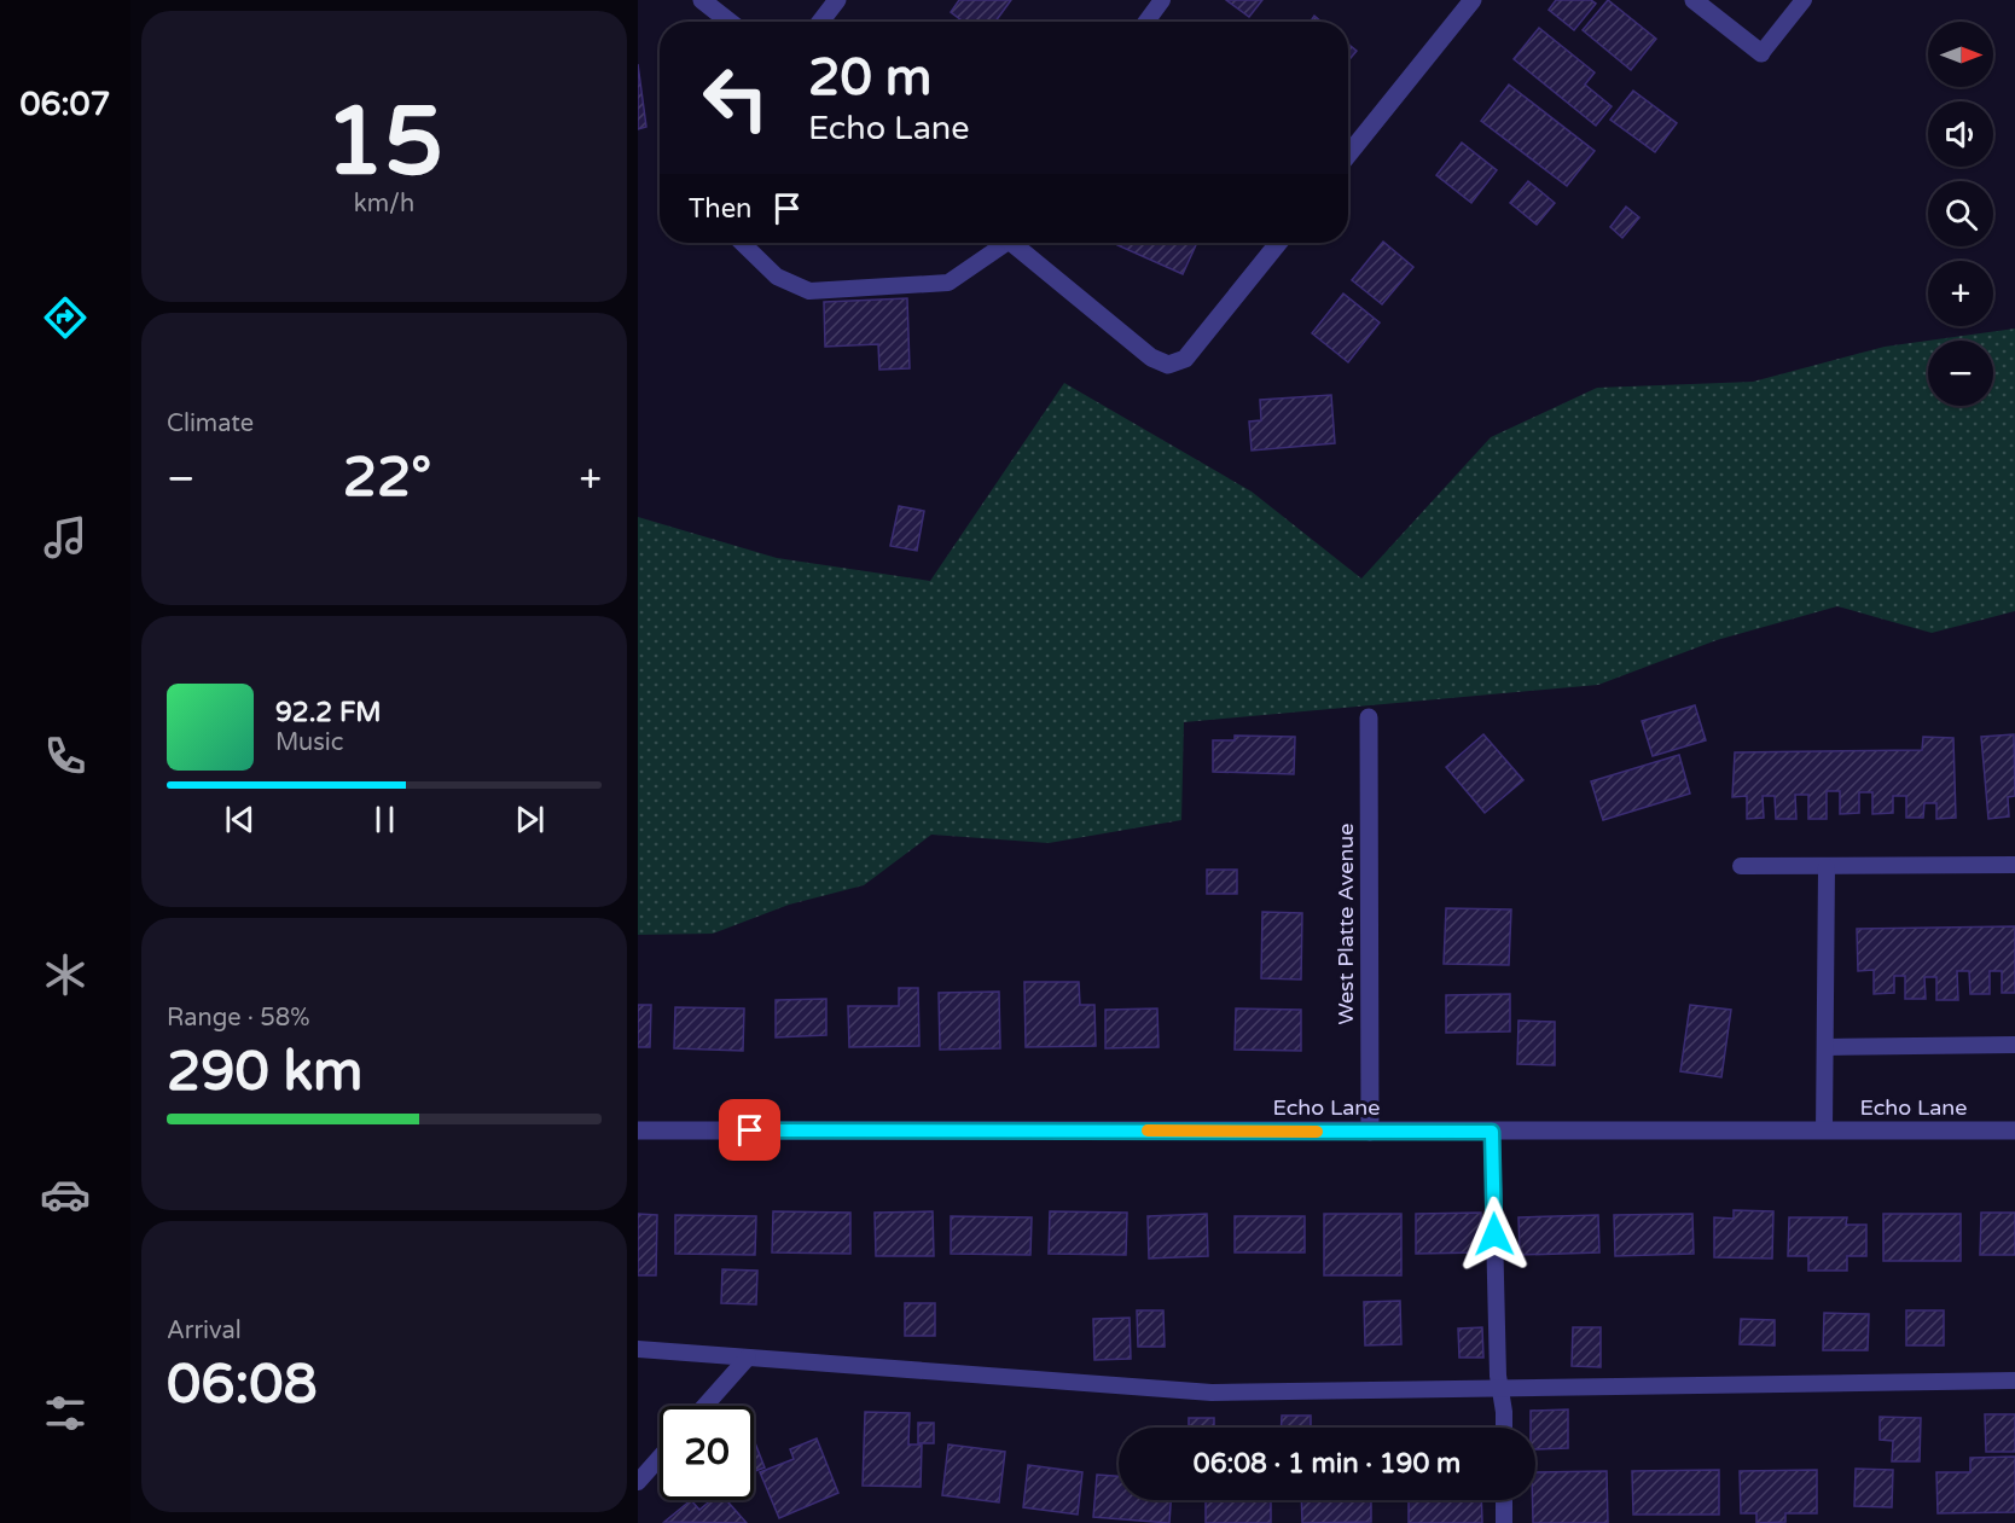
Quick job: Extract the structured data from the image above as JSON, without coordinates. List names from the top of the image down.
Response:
{
  "streets": {
    "street": ["West Platte Avenue", "Echo Lane"]
  },
  "crossings": [
    ["West Platte Avenue", "Echo Lane"]
  ],
  "north": "right",
  "page": {
    "tabs": "06:07",
    "tile": [
      ["15", "km/h"],
      "Climate",
      ["Range · 58%", "290 km"],
      ["Arrival", "06:08"]
    ],
    "map_buttons": ["+", "−"],
    "turn": ["20 m", "Echo Lane"],
    "then": "Then",
    "heat": ["−", "22°", "+"],
    "song": ["92.2 FM", "Music"],
    "limit": "20",
    "trip": "06:08 · 1 min · 190 m"
  }
}
